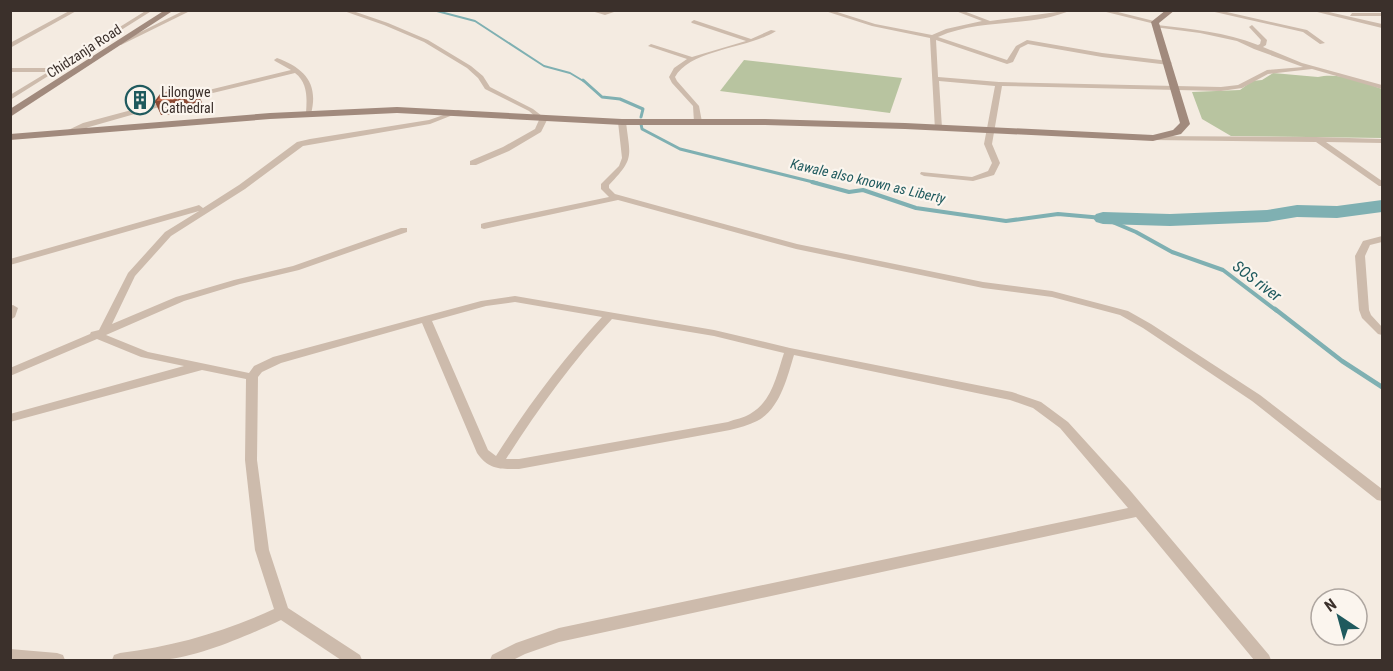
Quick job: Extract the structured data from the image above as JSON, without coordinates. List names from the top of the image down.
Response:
{
  "streets": {
    "street": ["Chidzanja Road"]
  },
  "water": ["Kawale also known as Liberty", "SOS river"],
  "places": {
    "building": ["Lilongwe Cathedral"]
  },
  "north": "top left"
}
